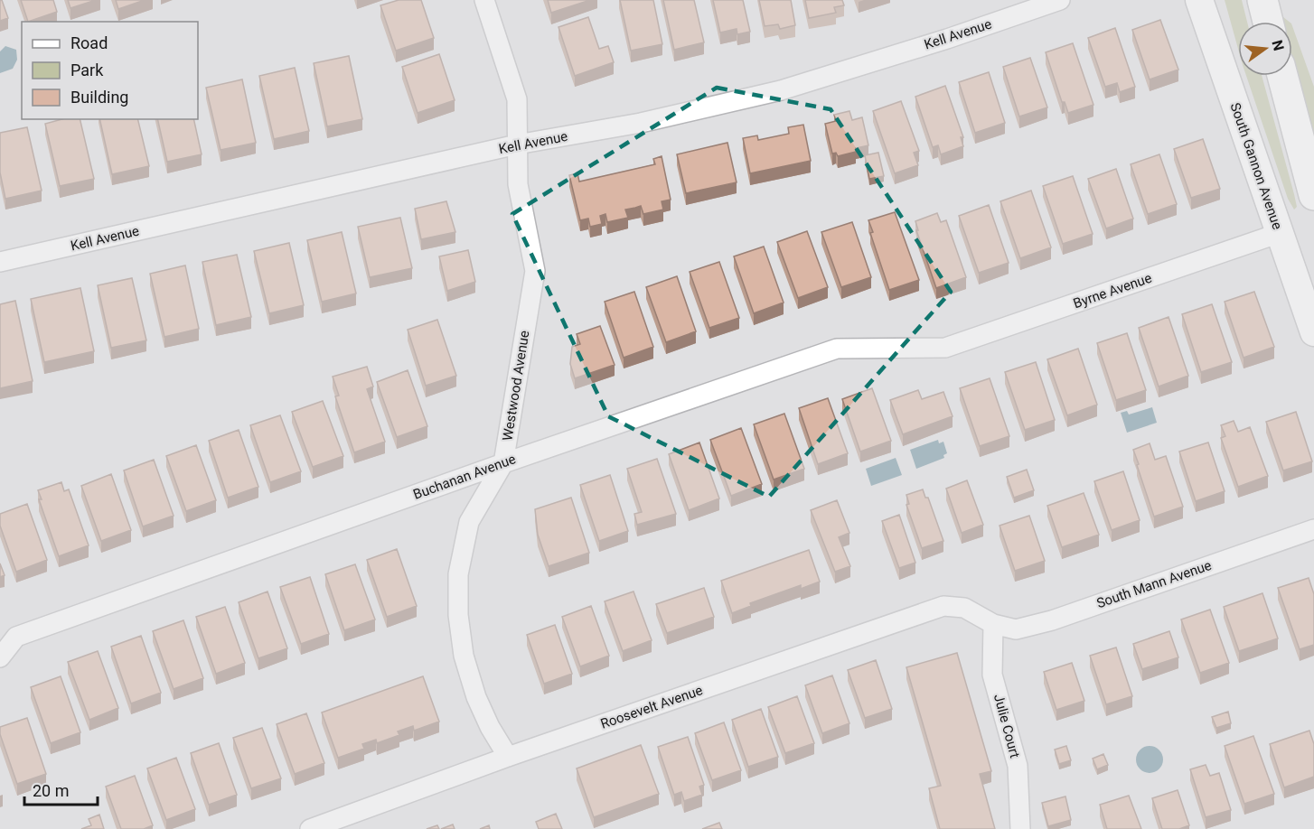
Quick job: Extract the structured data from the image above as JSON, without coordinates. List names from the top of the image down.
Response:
{
  "streets": {
    "main road": ["South Gannon Avenue"],
    "street": [
      "Kell Avenue",
      "Byrne Avenue",
      "Westwood Avenue",
      "Buchanan Avenue",
      "South Mann Avenue",
      "Roosevelt Avenue",
      "Julie Court"
    ]
  },
  "crossings": [
    ["Kell Avenue", "Westwood Avenue"],
    ["South Gannon Avenue", "Byrne Avenue"],
    ["Byrne Avenue", "Buchanan Avenue"],
    ["Westwood Avenue", "Buchanan Avenue"],
    ["Westwood Avenue", "Roosevelt Avenue"],
    ["South Mann Avenue", "Roosevelt Avenue"],
    ["South Mann Avenue", "Julie Court"],
    ["Roosevelt Avenue", "Julie Court"]
  ],
  "legend": ["Road", "Park", "Building"],
  "scale_bar": "20 m",
  "north": "right"
}
